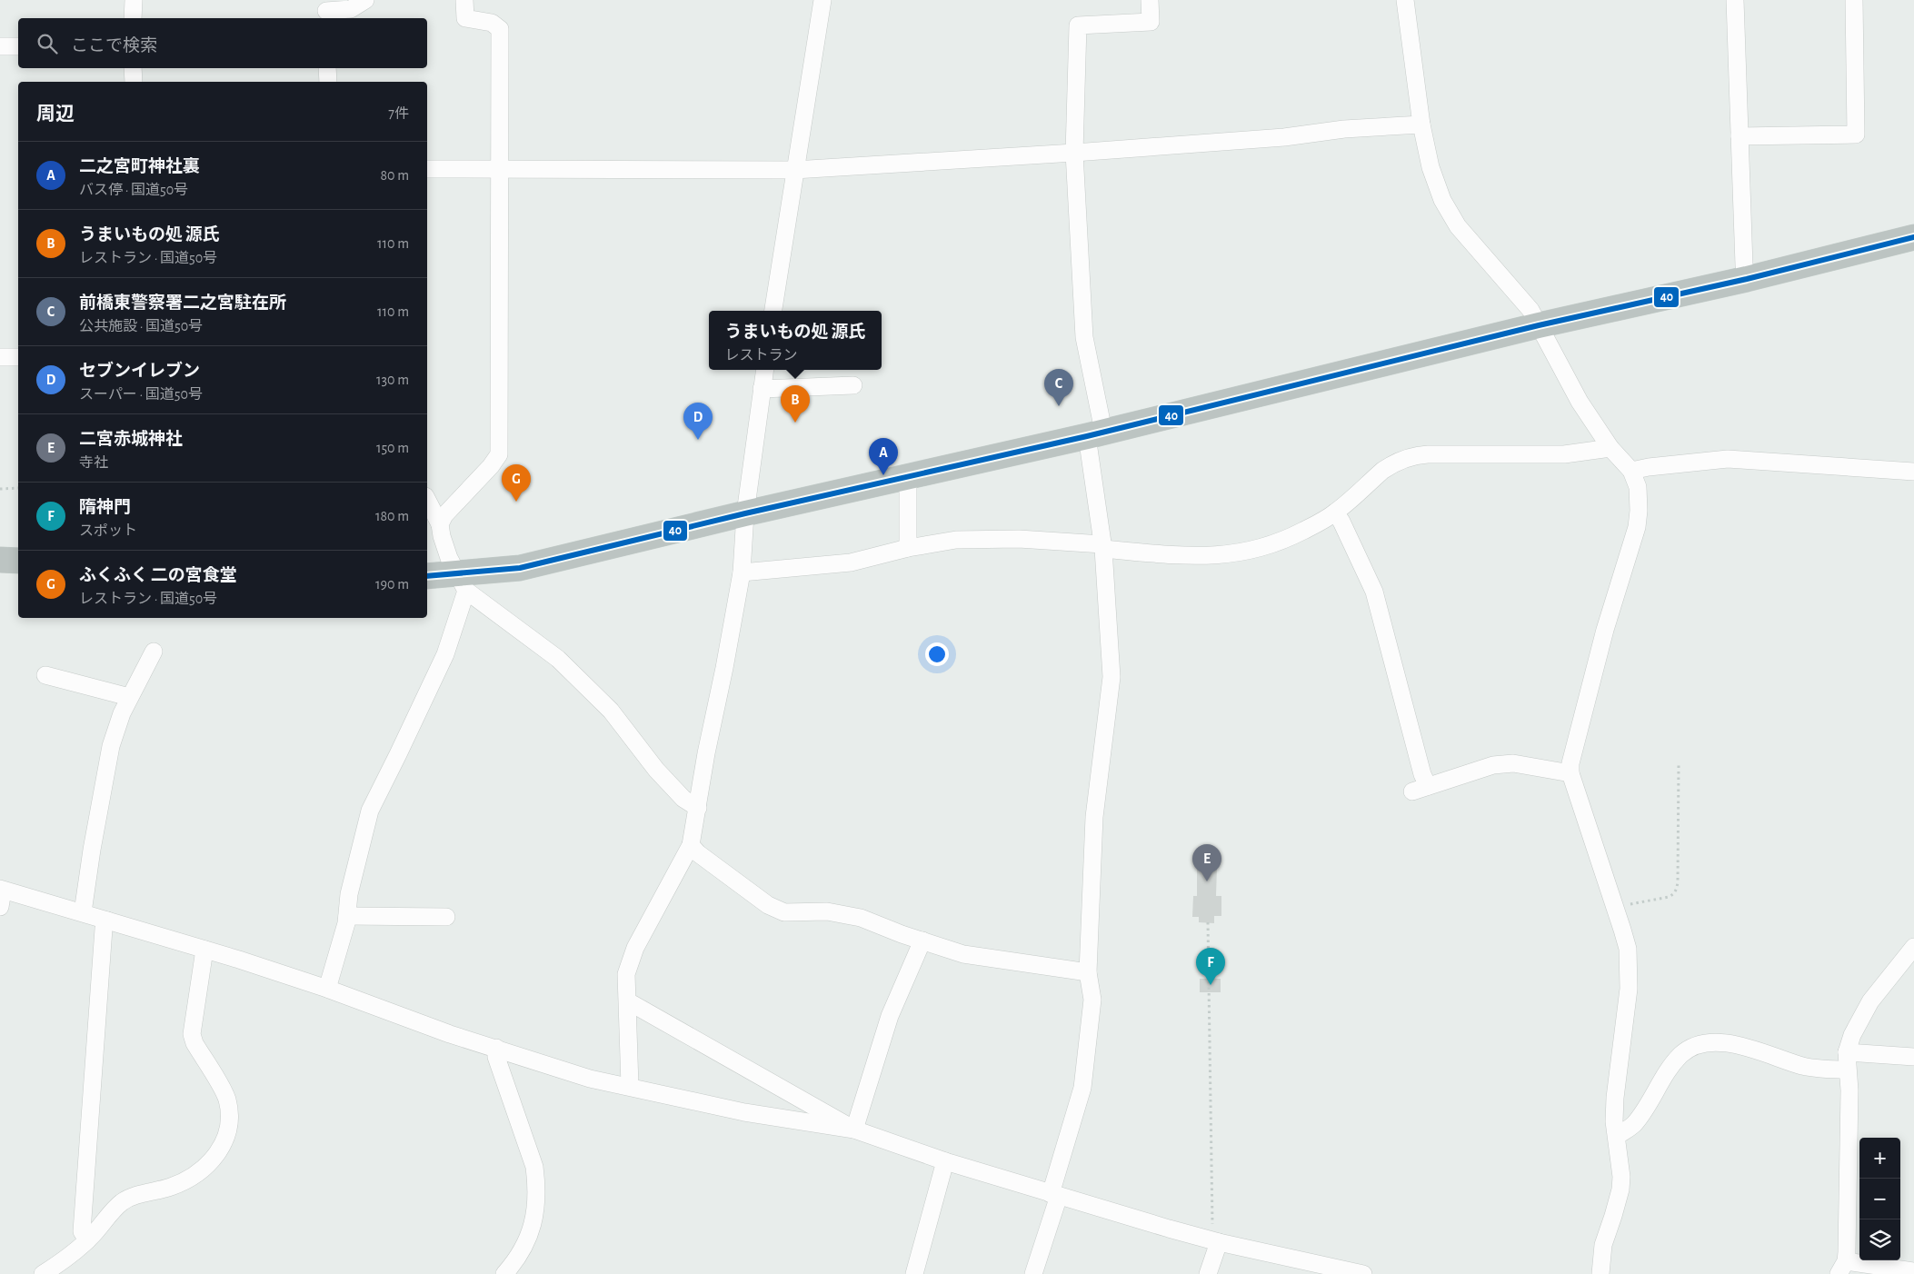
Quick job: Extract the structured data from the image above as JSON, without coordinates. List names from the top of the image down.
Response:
{
  "lines": ["transit line 40"],
  "page": {
    "search": "ここで検索",
    "heading": ["周辺", "7件"],
    "list": [
      {
        "mark": "A",
        "name": "二之宮町神社裏",
        "note": "バス停 · 国道50号",
        "value": "80 m"
      },
      {
        "mark": "B",
        "name": "うまいもの処 源氏",
        "note": "レストラン · 国道50号",
        "value": "110 m"
      },
      {
        "mark": "C",
        "name": "前橋東警察署二之宮駐在所",
        "note": "公共施設 · 国道50号",
        "value": "110 m"
      },
      {
        "mark": "D",
        "name": "セブンイレブン",
        "note": "スーパー · 国道50号",
        "value": "130 m"
      },
      {
        "mark": "E",
        "name": "二宮赤城神社",
        "note": "寺社",
        "value": "150 m"
      },
      {
        "mark": "F",
        "name": "隋神門",
        "note": "スポット",
        "value": "180 m"
      },
      {
        "mark": "G",
        "name": "ふくふく 二の宮食堂",
        "note": "レストラン · 国道50号",
        "value": "190 m"
      }
    ],
    "popup": ["うまいもの処 源氏", "レストラン"],
    "pins": [
      "C",
      "B",
      "D",
      "A",
      "G",
      "E",
      "F"
    ],
    "map_buttons": ["+", "−"]
  }
}
